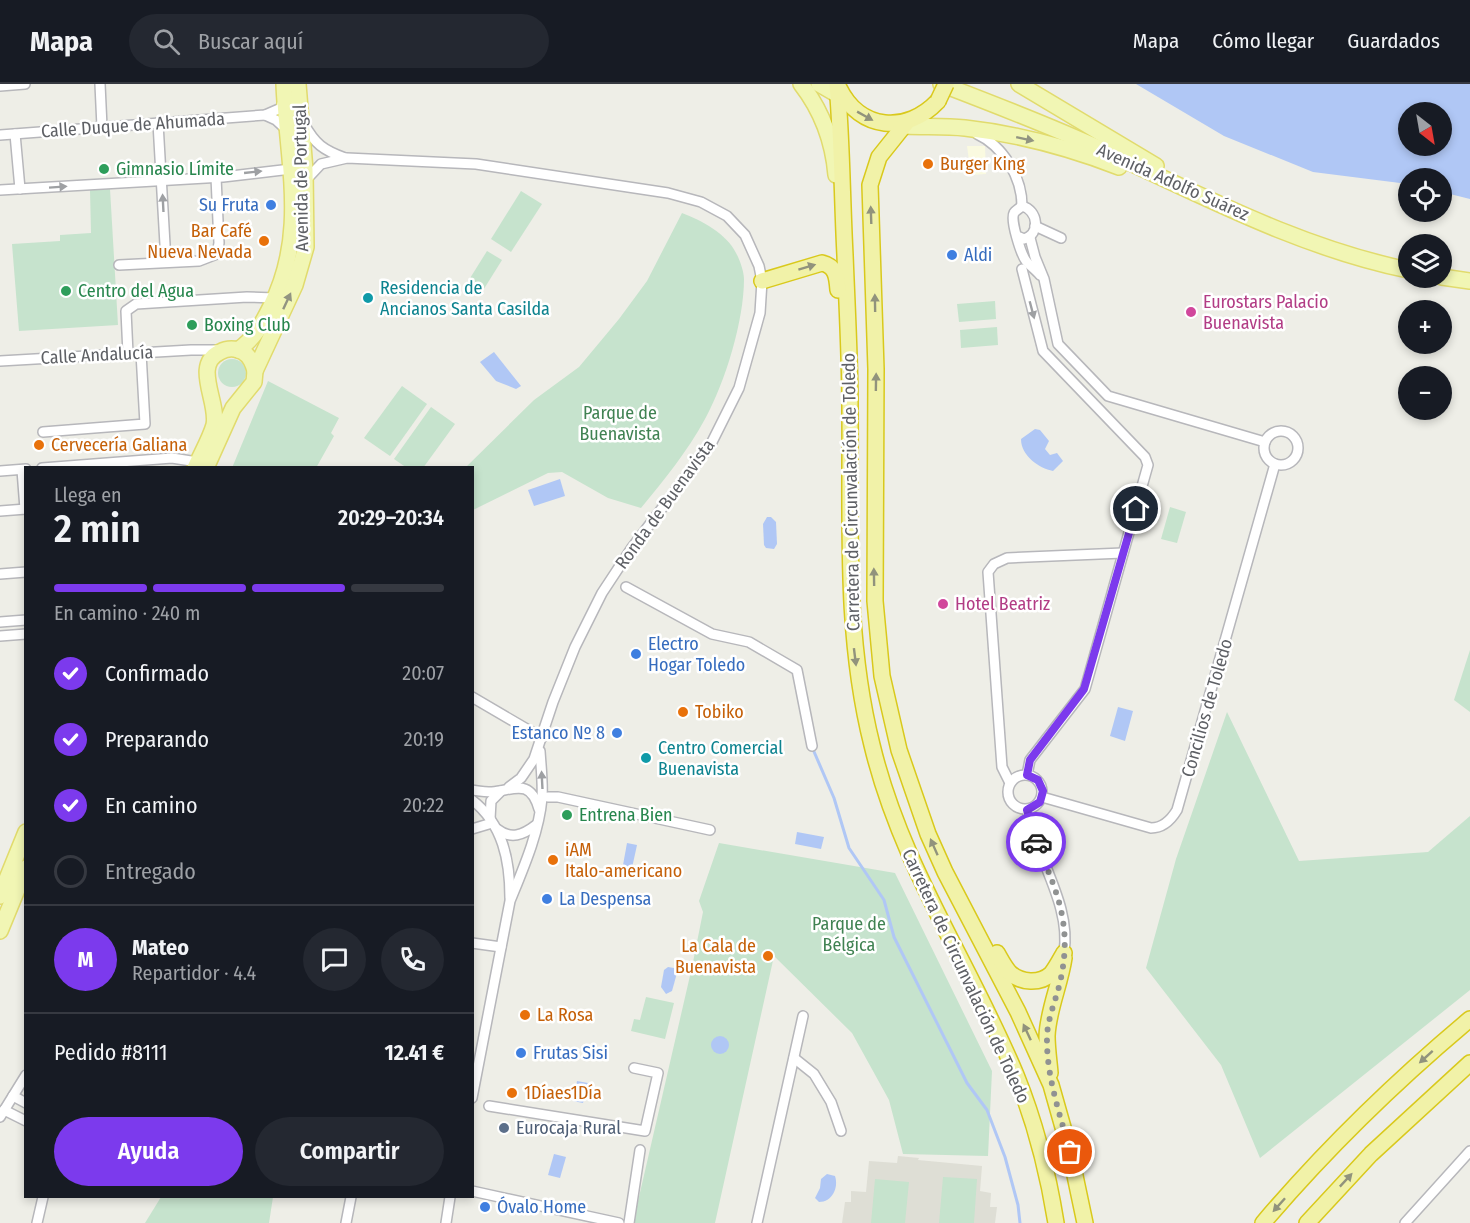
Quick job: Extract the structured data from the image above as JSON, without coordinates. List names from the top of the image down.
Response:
{
  "streets": {
    "highway": ["Carretera de Circunvalación de Toledo"],
    "main road": ["Avenida de Portugal", "Avenida Adolfo Suárez"],
    "street": [
      "Calle Duque de Ahumada",
      "Calle Andalucía",
      "Ronda de Buenavista",
      "Concilios de Toledo"
    ]
  },
  "crossings": [
    ["Avenida de Portugal", "Calle Andalucía"],
    ["Avenida de Portugal", "Ronda de Buenavista"]
  ],
  "parks": ["Parque de Buenavista", "Parque de Bélgica"],
  "places": [
    "Burger King",
    "Gimnasio Límite",
    "Su Fruta",
    "Bar Café Nueva Nevada",
    "Aldi",
    "Centro del Agua",
    "Residencia de Ancianos Santa Casilda",
    "Eurostars Palacio Buenavista",
    "Boxing Club",
    "Cervecería Galiana",
    "Hotel Beatriz",
    "Electro Hogar Toledo",
    "Tobiko",
    "Estanco Nº 8",
    "Centro Comercial Buenavista",
    "Entrena Bien",
    "iAM Italo-americano",
    "La Despensa",
    "La Cala de Buenavista",
    "La Rosa",
    "Frutas Sisi",
    "1Díaes1Día",
    "Eurocaja Rural",
    "Óvalo Home"
  ],
  "north": "bottom right",
  "page": {
    "header": "Mapa",
    "search": "Buscar aquí",
    "nav": ["Mapa", "Cómo llegar", "Guardados"],
    "map_buttons": ["+", "−"],
    "heading": ["2 min", "Llega en", "20:29–20:34"],
    "panel": [
      "Mateo",
      "Repartidor · 4.4",
      "Pedido #8111",
      "12.41 €"
    ],
    "bar": "En camino · 240 m",
    "list": [
      ["Confirmado", "20:07"],
      ["Preparando", "20:19"],
      ["En camino", "20:22"],
      "Entregado"
    ],
    "round": "M",
    "buttons": ["Ayuda", "Compartir"]
  }
}
